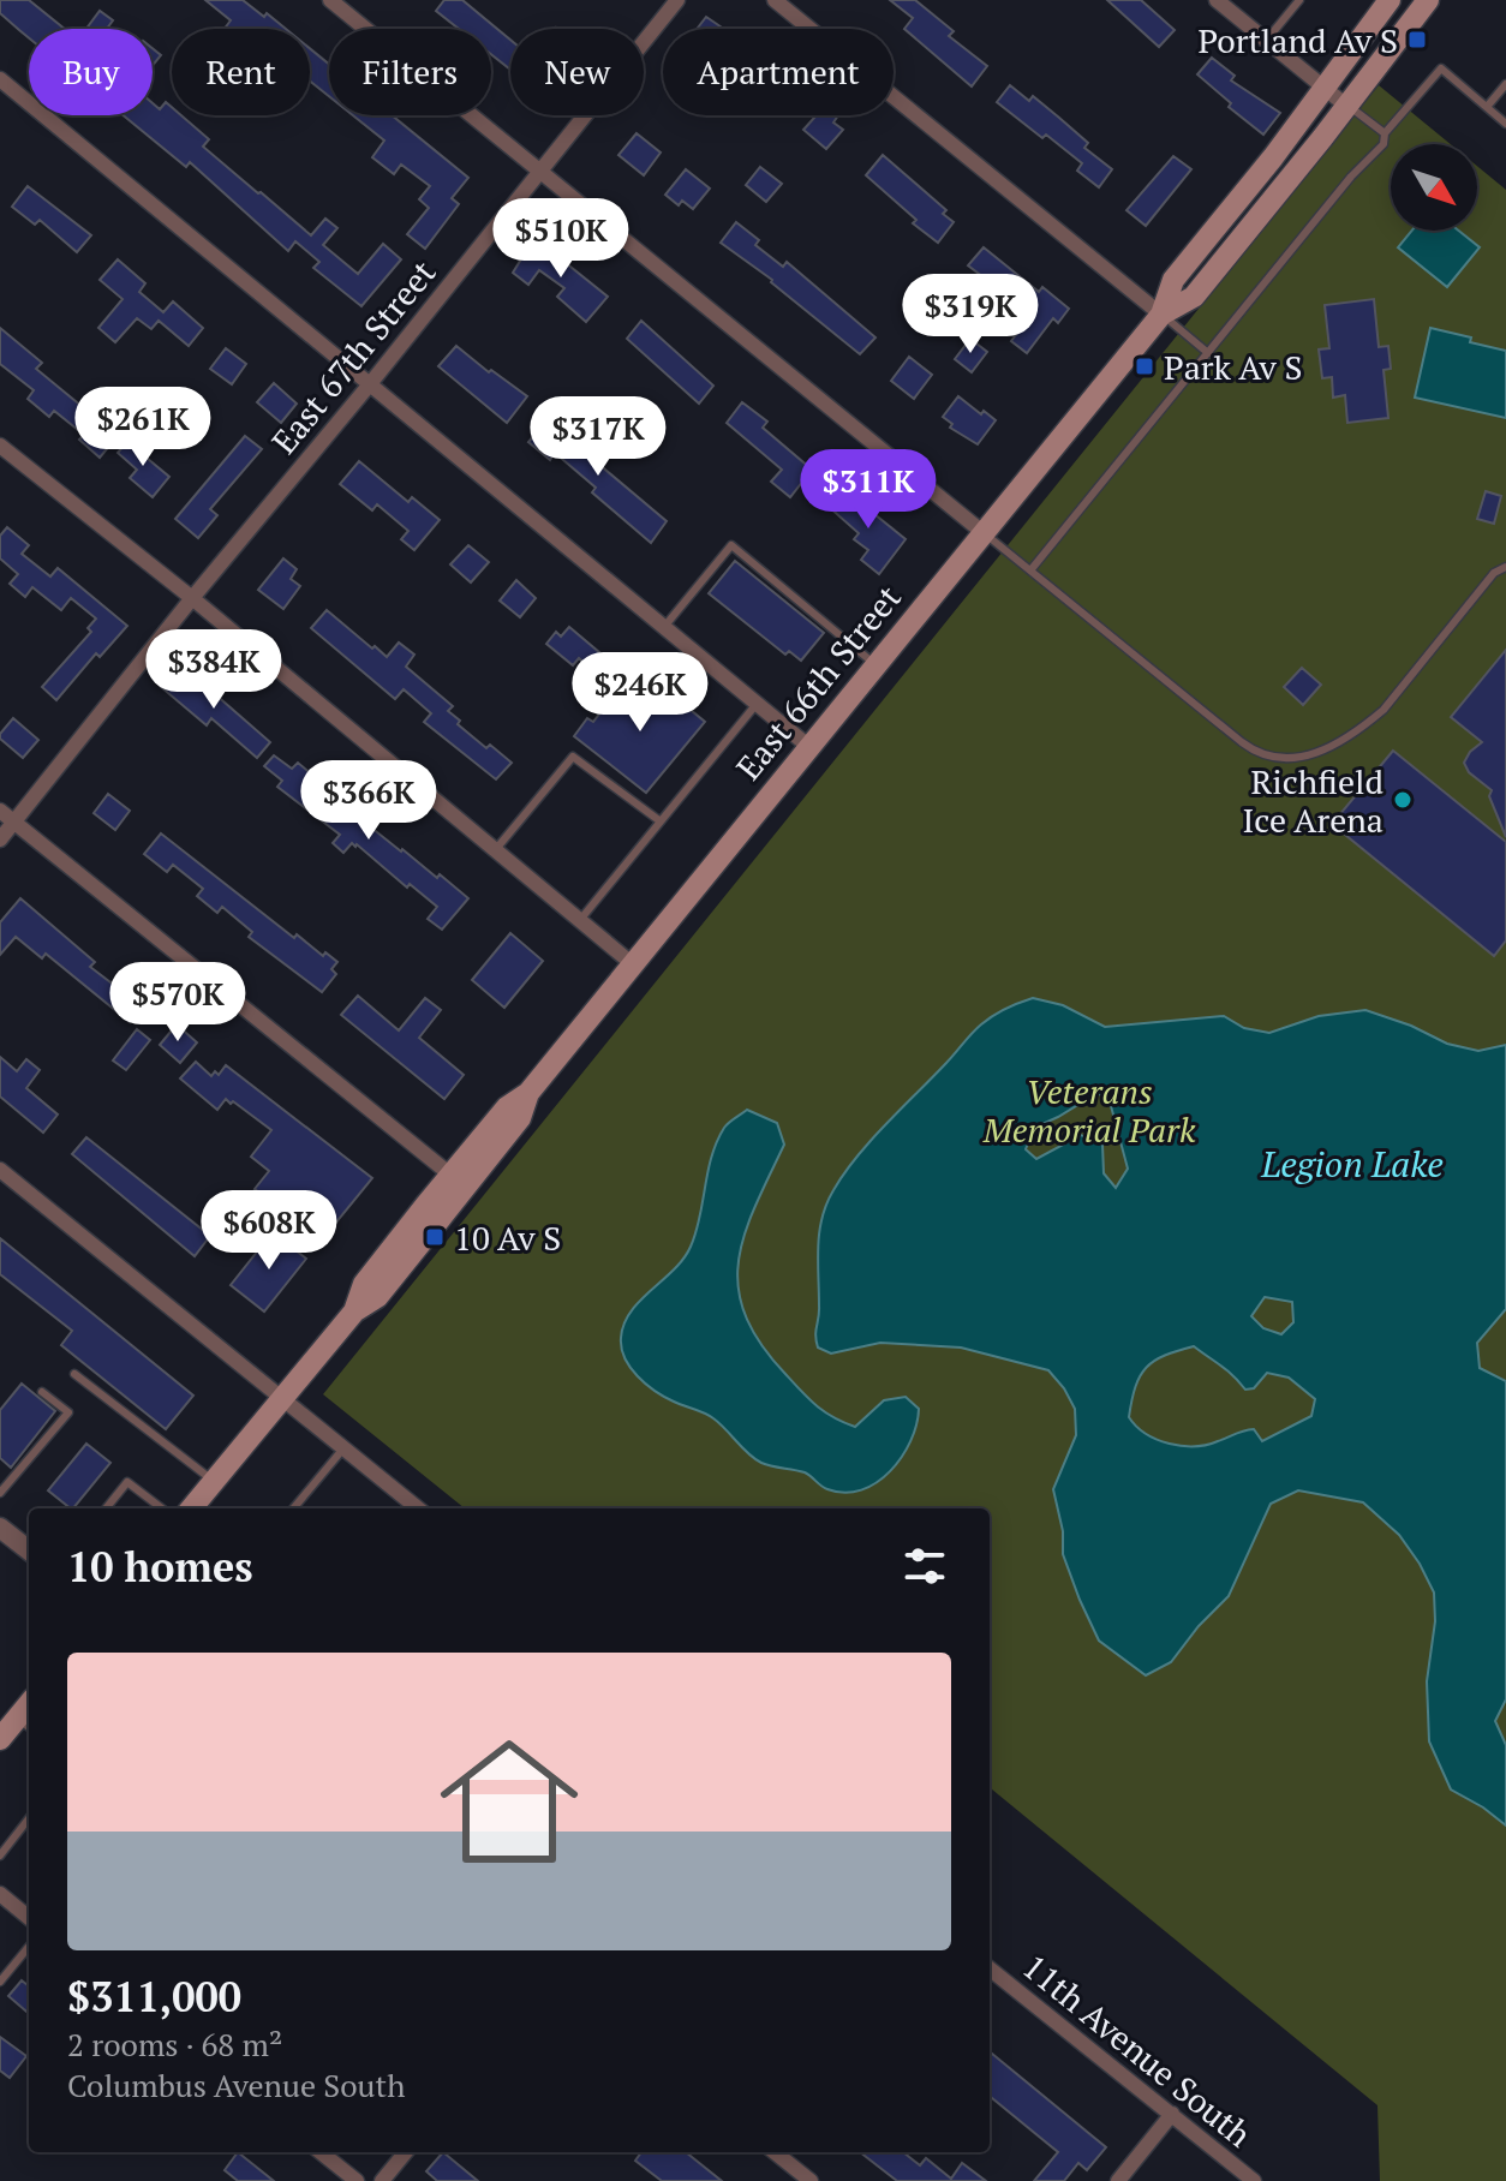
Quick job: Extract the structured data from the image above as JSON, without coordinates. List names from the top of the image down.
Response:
{
  "streets": {
    "main road": ["East 66th Street"],
    "street": ["East 67th Street", "11th Avenue South"]
  },
  "water": ["Legion Lake"],
  "parks": ["Veterans Memorial Park"],
  "places": {
    "transit": ["Portland Av S", "Park Av S", "10 Av S"],
    "other": ["Richfield Ice Arena"]
  },
  "north": "bottom right",
  "page": {
    "chip": [
      "Buy",
      "Rent",
      "Filters",
      "New",
      "Apartment"
    ],
    "price": [
      "$510K",
      "$319K",
      "$261K",
      "$317K",
      "$311K",
      "$384K",
      "$246K",
      "$366K",
      "$570K",
      "$608K"
    ],
    "heading": "10 homes",
    "list": [
      {
        "name": "$311,000",
        "note": "2 rooms · 68 m² · Columbus Avenue South"
      }
    ]
  }
}
